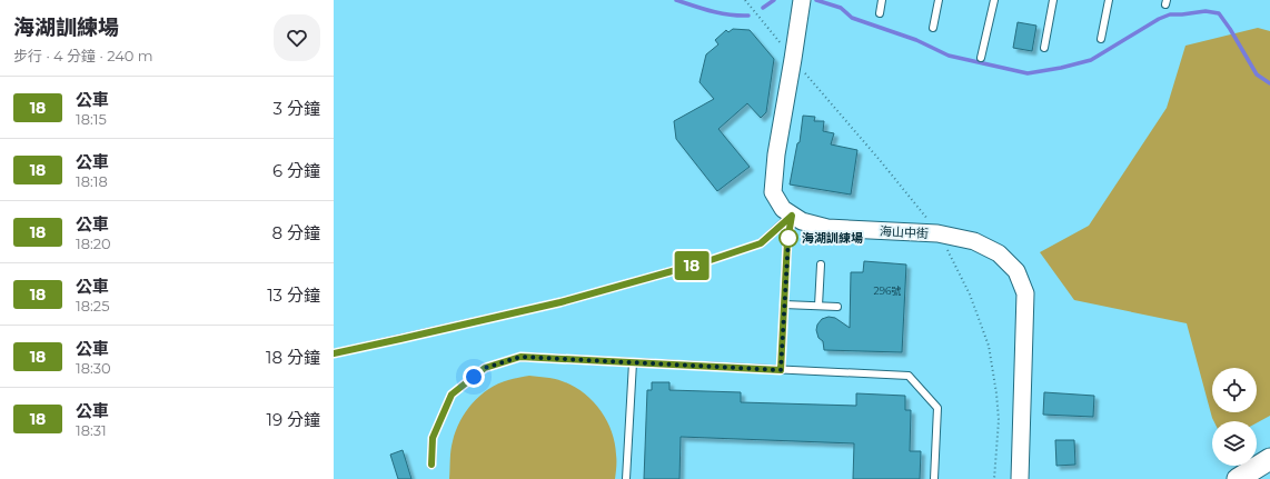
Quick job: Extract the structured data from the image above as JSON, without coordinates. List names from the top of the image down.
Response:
{
  "streets": {
    "street": ["海山中街"]
  },
  "places": ["海湖訓練場"],
  "lines": ["bus line 18"],
  "house_numbers": ["296號"],
  "page": {
    "heading": ["海湖訓練場", "步行 · 4 分鐘 · 240 m"],
    "on_map": "18",
    "list": [
      {
        "mark": "18",
        "name": "公車",
        "note": "18:15",
        "value": "3 分鐘"
      },
      {
        "mark": "18",
        "name": "公車",
        "note": "18:18",
        "value": "6 分鐘"
      },
      {
        "mark": "18",
        "name": "公車",
        "note": "18:20",
        "value": "8 分鐘"
      },
      {
        "mark": "18",
        "name": "公車",
        "note": "18:25",
        "value": "13 分鐘"
      },
      {
        "mark": "18",
        "name": "公車",
        "note": "18:30",
        "value": "18 分鐘"
      },
      {
        "mark": "18",
        "name": "公車",
        "note": "18:31",
        "value": "19 分鐘"
      }
    ]
  }
}
